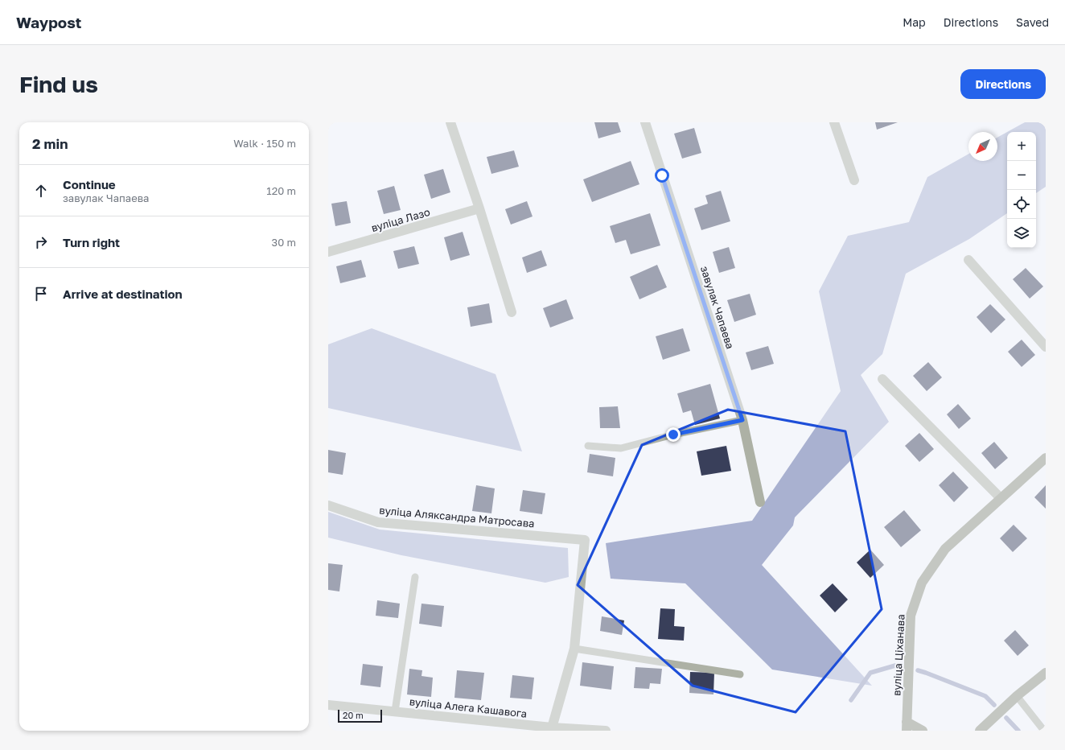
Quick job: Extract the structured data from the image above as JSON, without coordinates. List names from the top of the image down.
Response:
{
  "streets": {
    "street": [
      "вуліца Лазо",
      "завулак Чапаева",
      "вуліца Аляксандра Матросава",
      "вуліца Ціханава",
      "вуліца Алега Кашавога"
    ]
  },
  "scale_bar": "20 m",
  "north": "bottom left",
  "page": {
    "header": "Waypost",
    "nav": ["Map", "Directions", "Saved"],
    "buttons": "Directions",
    "title": "Find us",
    "heading": ["2 min", "Walk · 150 m"],
    "map_buttons": ["+", "−"],
    "list": [
      ["Continue", "завулак Чапаева", "120 m"],
      ["Turn right", "30 m"],
      "Arrive at destination"
    ],
    "scale": "20 m"
  }
}
